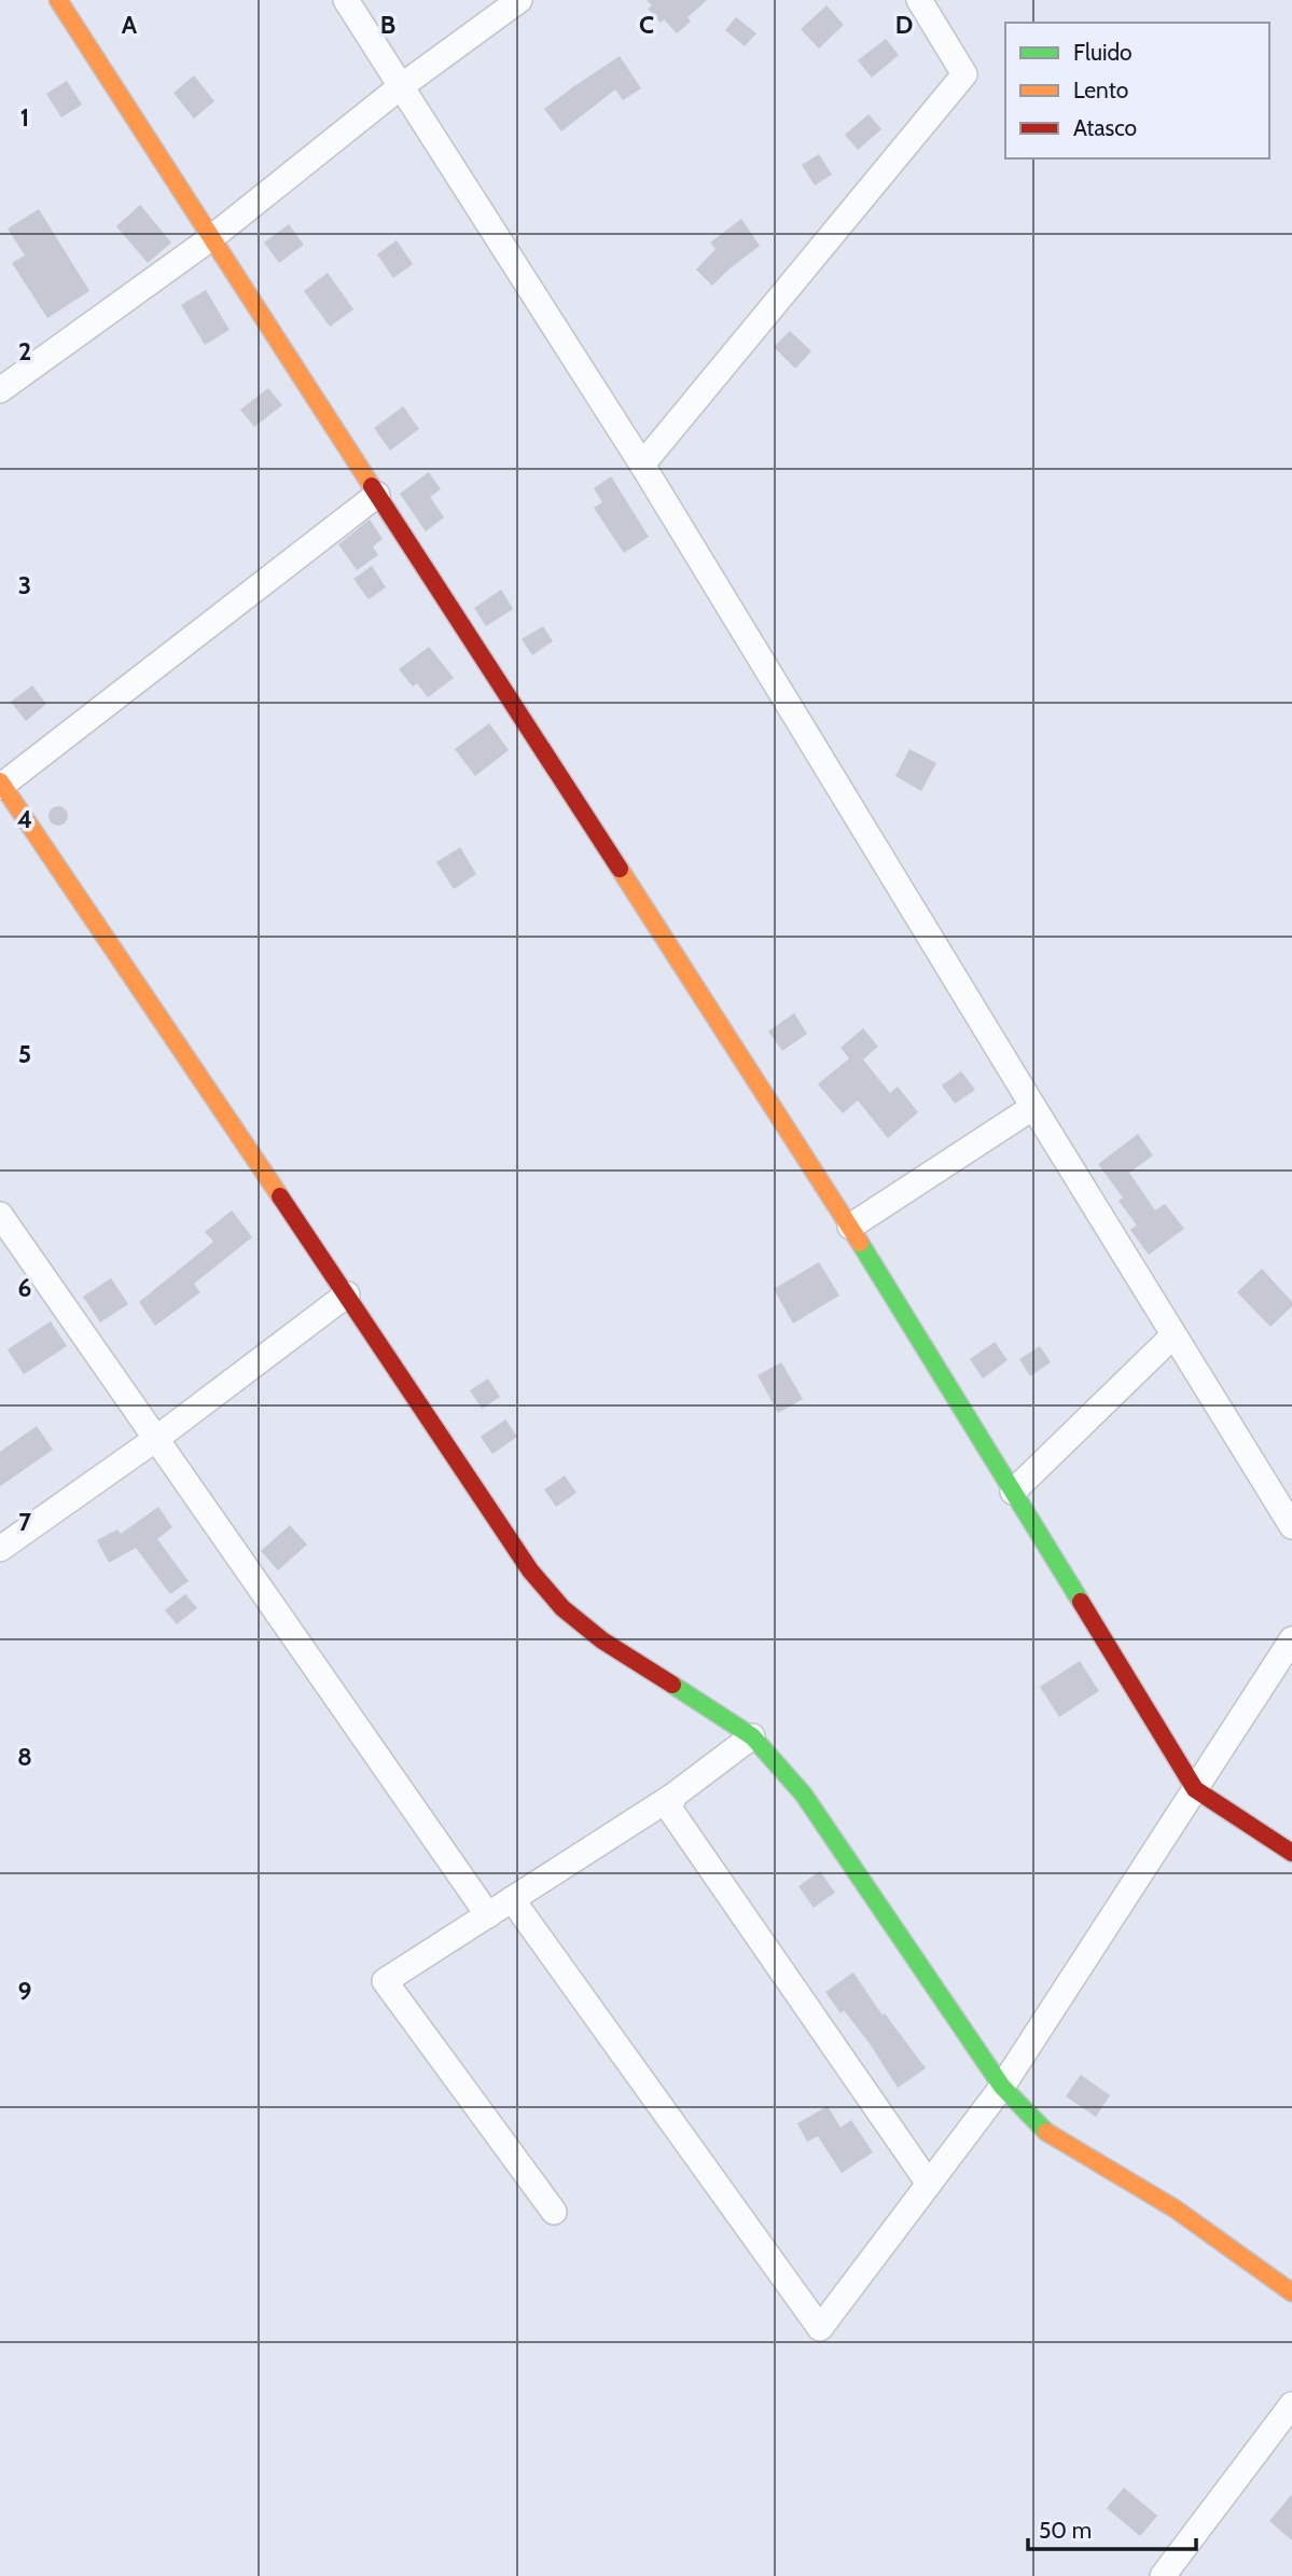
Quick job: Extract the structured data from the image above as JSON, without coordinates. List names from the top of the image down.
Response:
{
  "legend": ["Fluido", "Lento", "Atasco"],
  "scale_bar": "50 m",
  "grid": {
    "columns": [
      "A",
      "B",
      "C",
      "D"
    ],
    "rows": [
      "1",
      "2",
      "3",
      "4",
      "5",
      "6",
      "7",
      "8",
      "9"
    ]
  }
}
